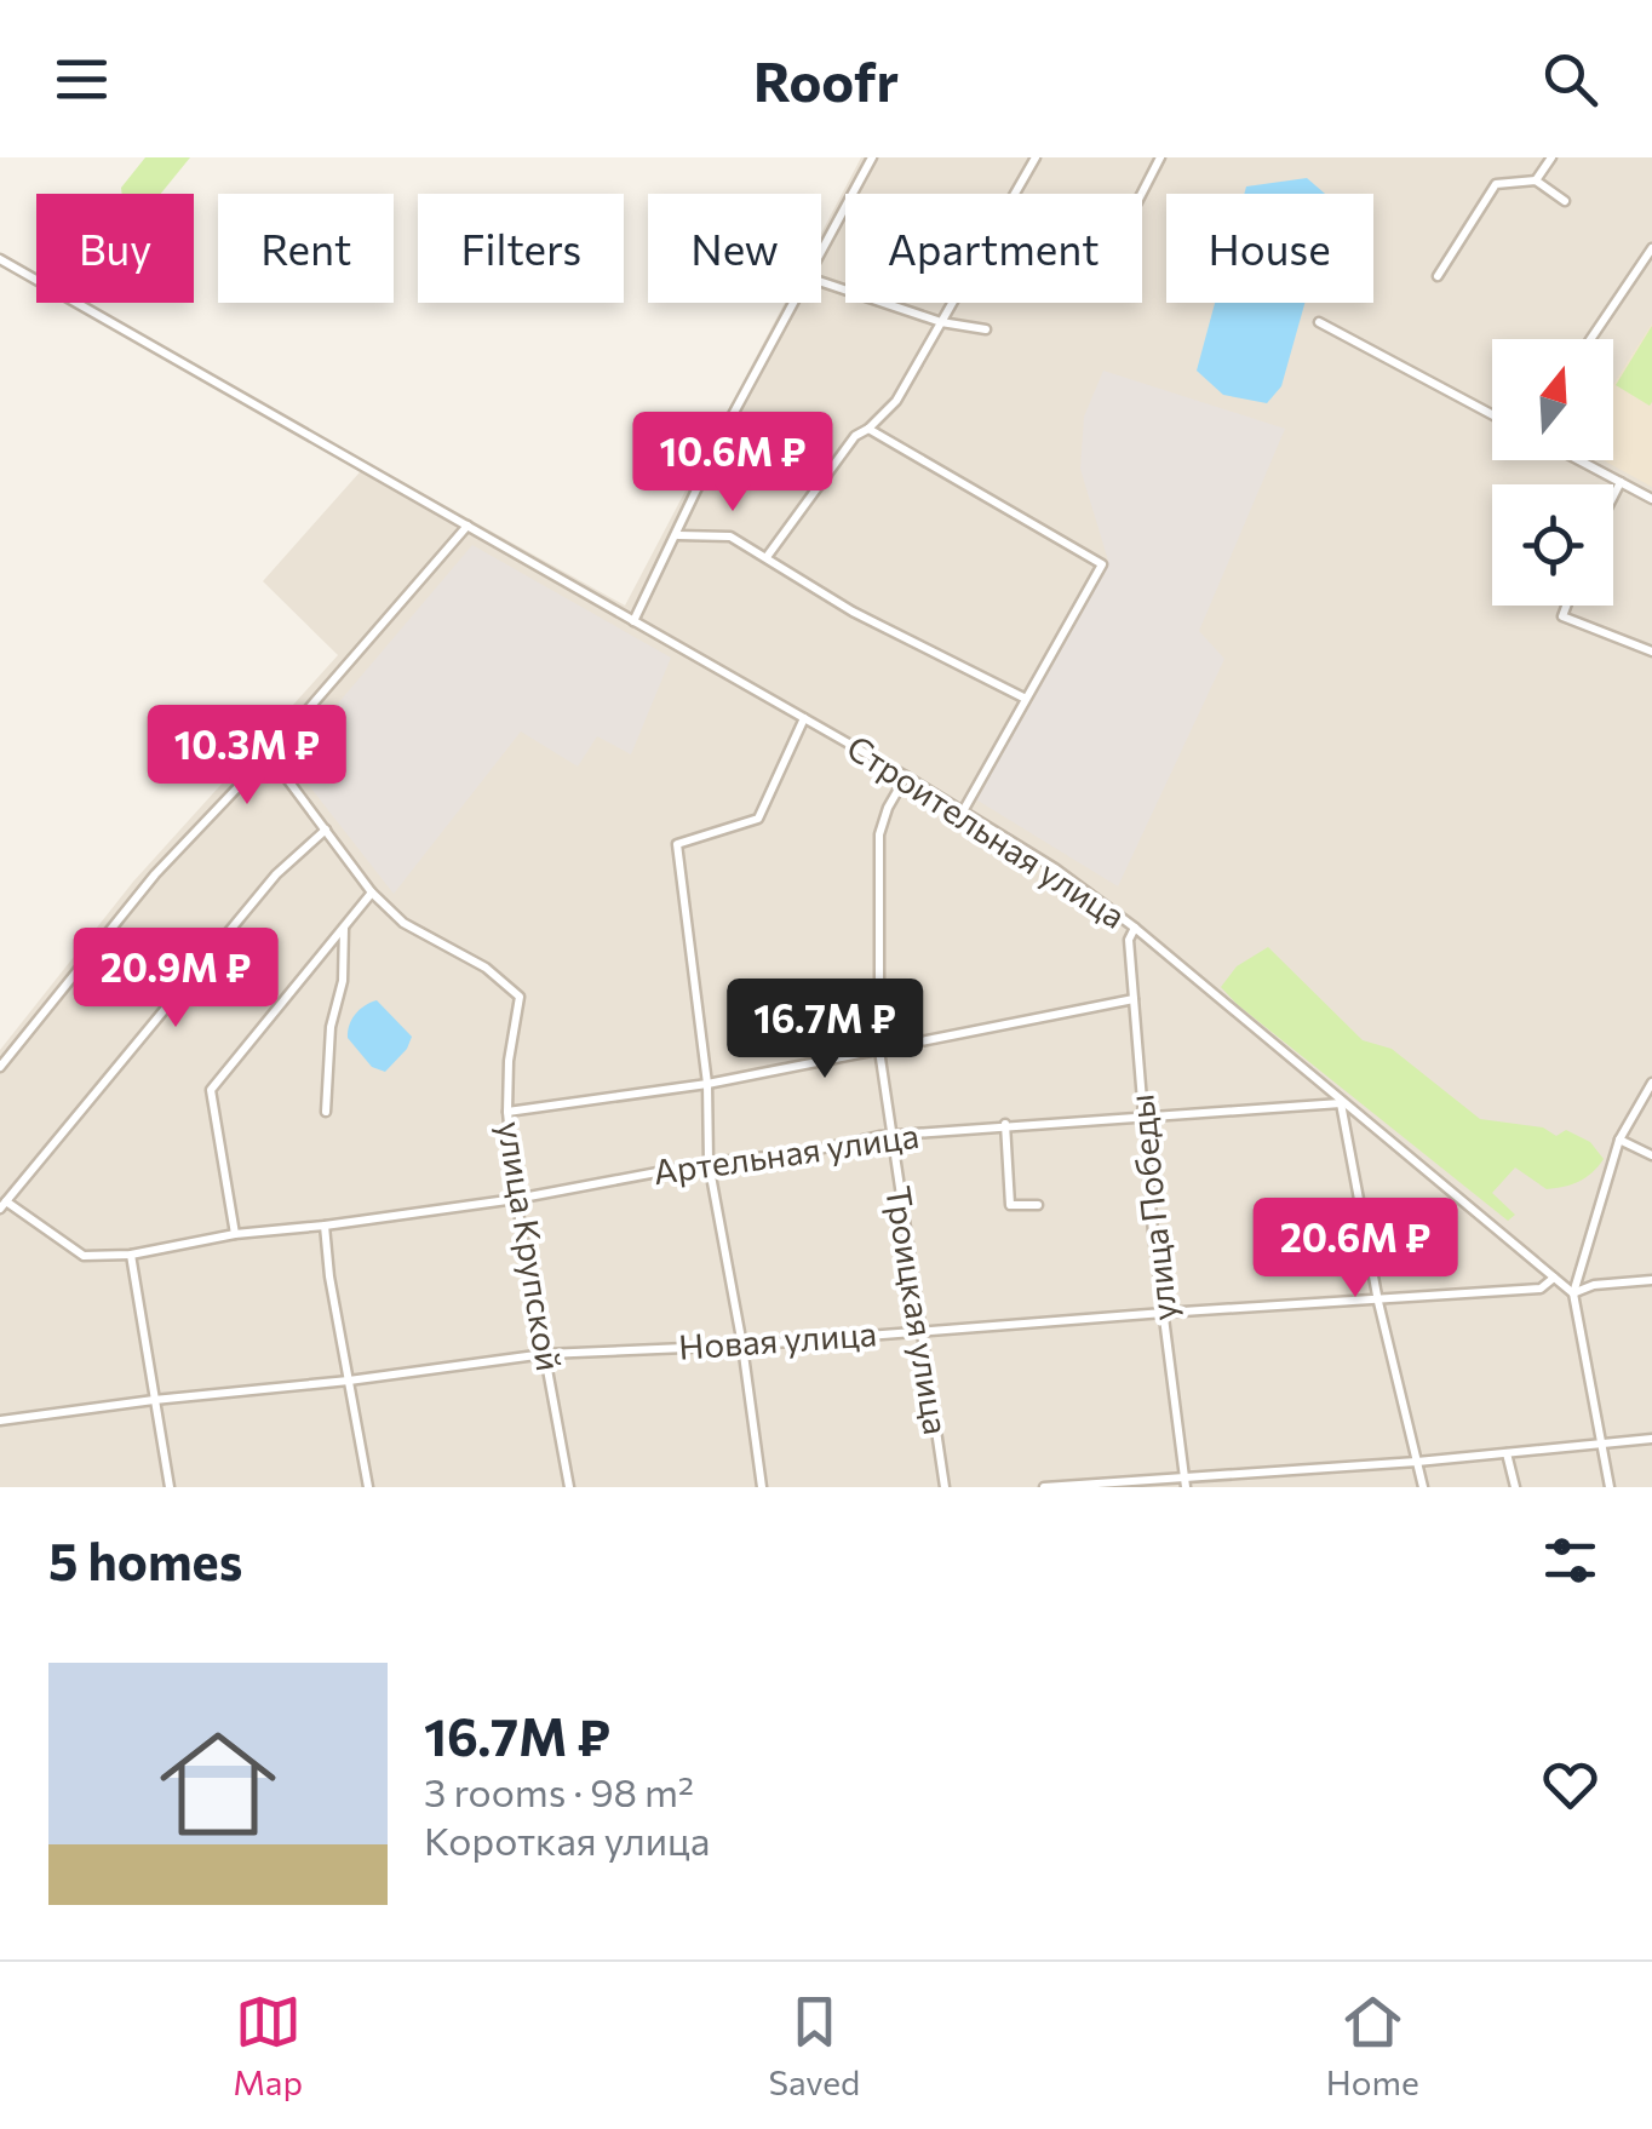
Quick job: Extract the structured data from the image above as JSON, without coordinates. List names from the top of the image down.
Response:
{
  "streets": {
    "street": [
      "Строительная улица",
      "Артельная улица",
      "улица Победы",
      "улица Крупской",
      "Троицкая улица",
      "Новая улица"
    ]
  },
  "crossings": [
    ["Строительная улица", "Артельная улица"],
    ["Строительная улица", "улица Победы"],
    ["Строительная улица", "Троицкая улица"],
    ["Строительная улица", "Новая улица"],
    ["Артельная улица", "улица Победы"],
    ["Артельная улица", "улица Крупской"],
    ["Артельная улица", "Троицкая улица"],
    ["улица Победы", "Новая улица"],
    ["улица Крупской", "Новая улица"],
    ["Троицкая улица", "Новая улица"]
  ],
  "north": "top",
  "page": {
    "header": "Roofr",
    "chip": [
      "Buy",
      "Rent",
      "Filters",
      "New",
      "Apartment",
      "House"
    ],
    "price": [
      "10.6M ₽",
      "10.3M ₽",
      "20.9M ₽",
      "16.7M ₽",
      "20.6M ₽"
    ],
    "heading": "5 homes",
    "list": [
      {
        "name": "16.7M ₽",
        "note": "3 rooms · 98 m² · Короткая улица"
      }
    ],
    "tabs": ["Map", "Saved", "Home"]
  }
}
